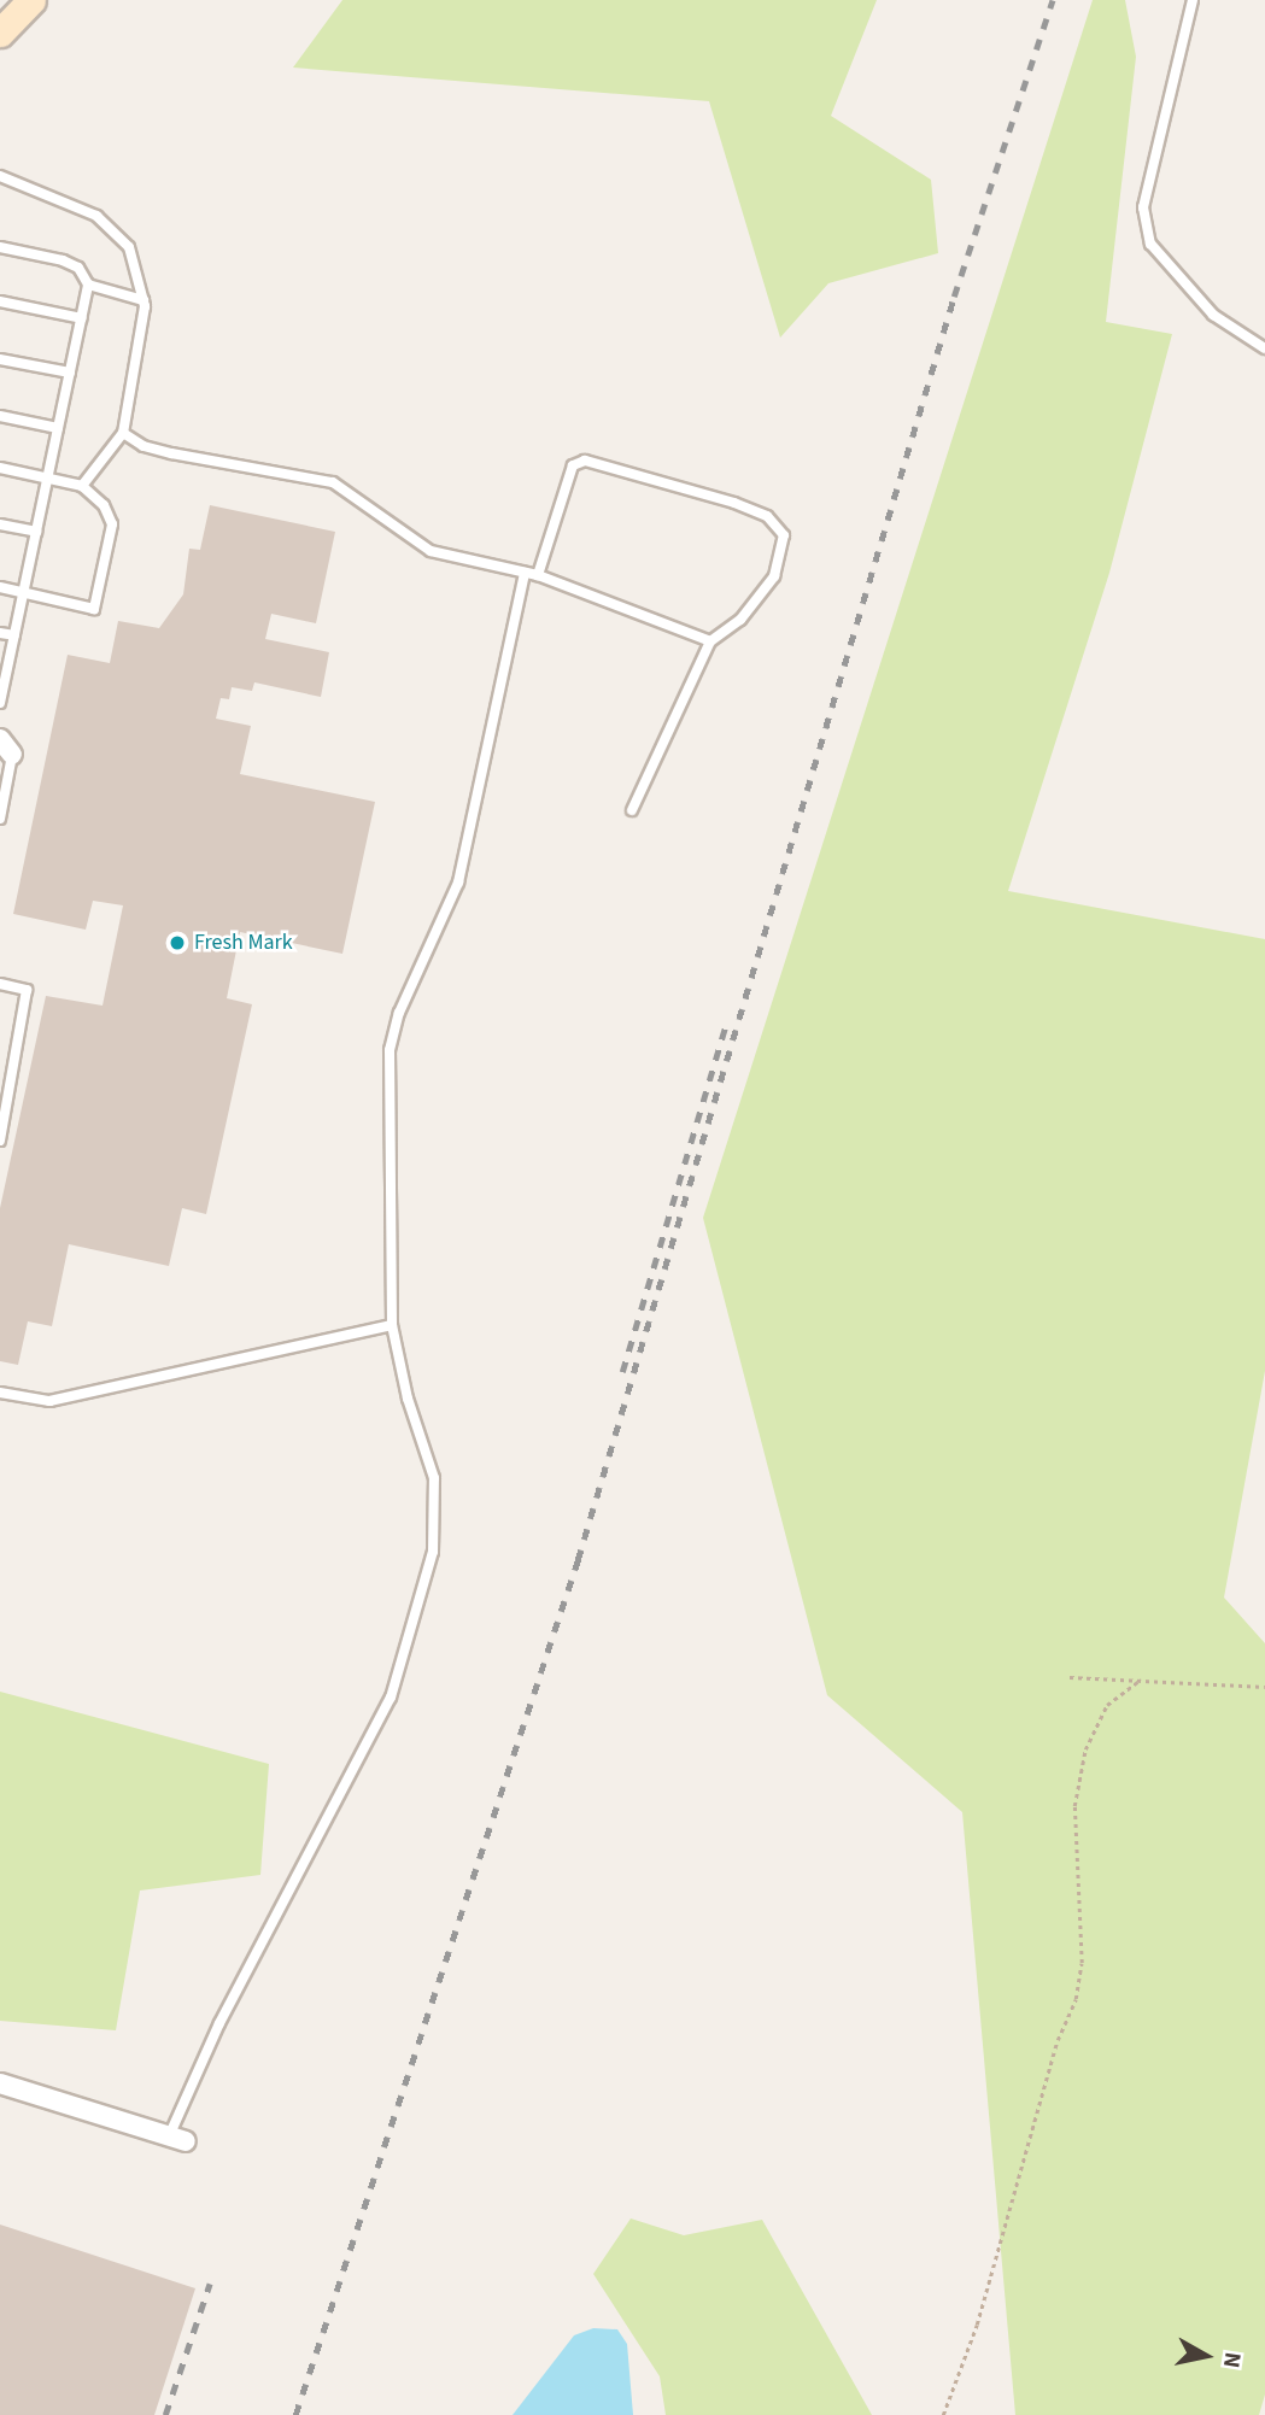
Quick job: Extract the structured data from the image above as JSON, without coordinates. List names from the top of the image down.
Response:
{
  "places": ["Fresh Mark"],
  "north": "right"
}
